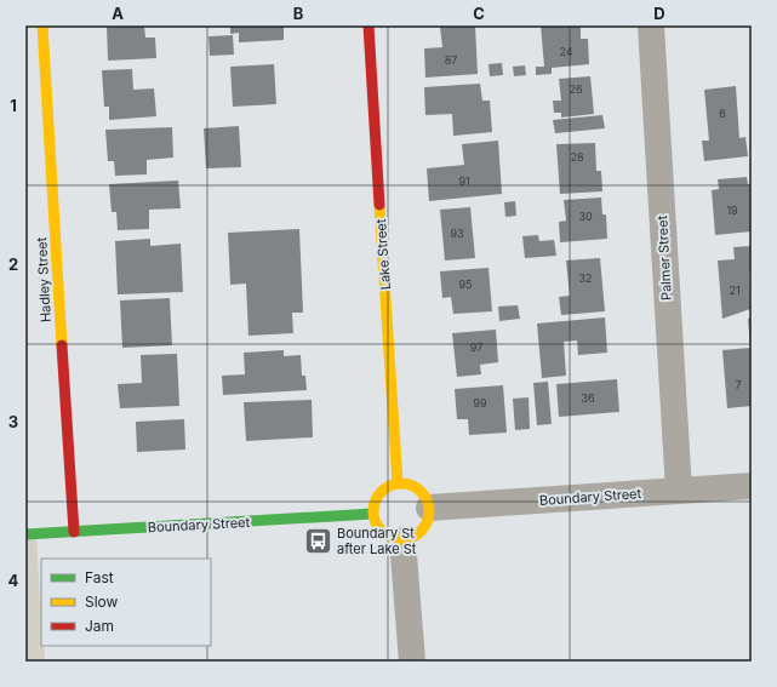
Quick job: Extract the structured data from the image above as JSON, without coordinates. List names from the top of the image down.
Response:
{
  "streets": {
    "street": [
      "Lake Street",
      "Palmer Street",
      "Hadley Street",
      "Boundary Street"
    ]
  },
  "crossings": [
    ["Lake Street", "Boundary Street"],
    ["Palmer Street", "Boundary Street"],
    ["Hadley Street", "Boundary Street"]
  ],
  "places": {
    "bus stop": ["Boundary St after Lake St"]
  },
  "house_numbers": [
    "24",
    "87",
    "26",
    "6",
    "28",
    "91",
    "19",
    "30",
    "93",
    "32",
    "95",
    "21",
    "97",
    "7",
    "36",
    "99"
  ],
  "legend": ["Fast", "Slow", "Jam"],
  "grid": {
    "columns": [
      "A",
      "B",
      "C",
      "D"
    ],
    "rows": [
      "1",
      "2",
      "3",
      "4"
    ]
  }
}
